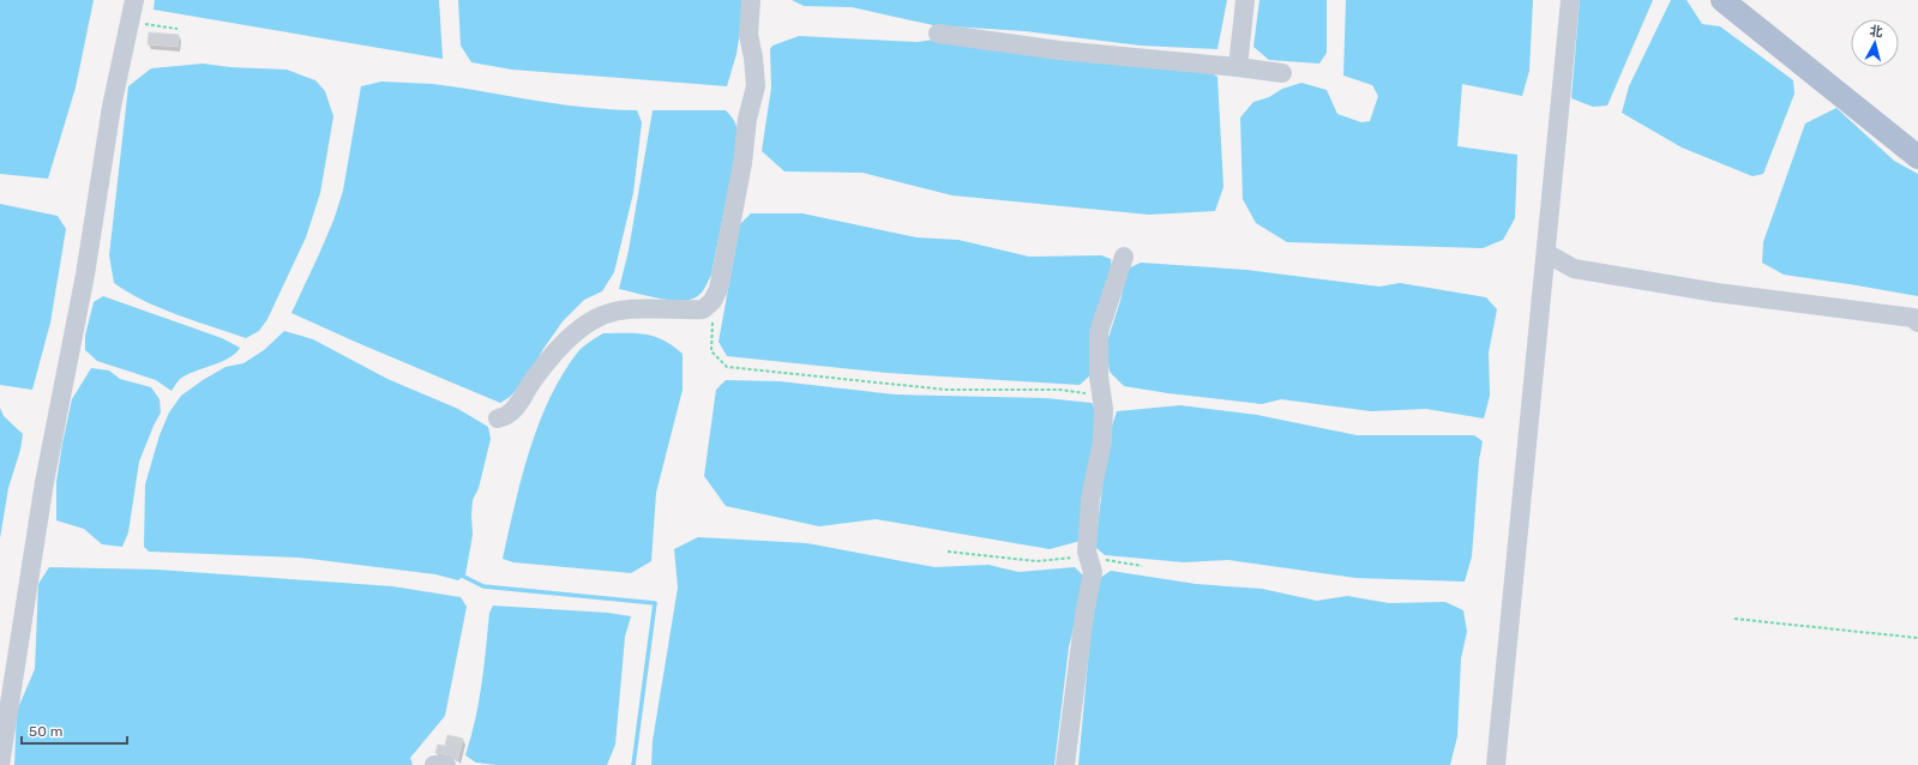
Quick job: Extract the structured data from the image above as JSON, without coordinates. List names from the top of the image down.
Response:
{
  "scale_bar": "50 m",
  "north": "top"
}
